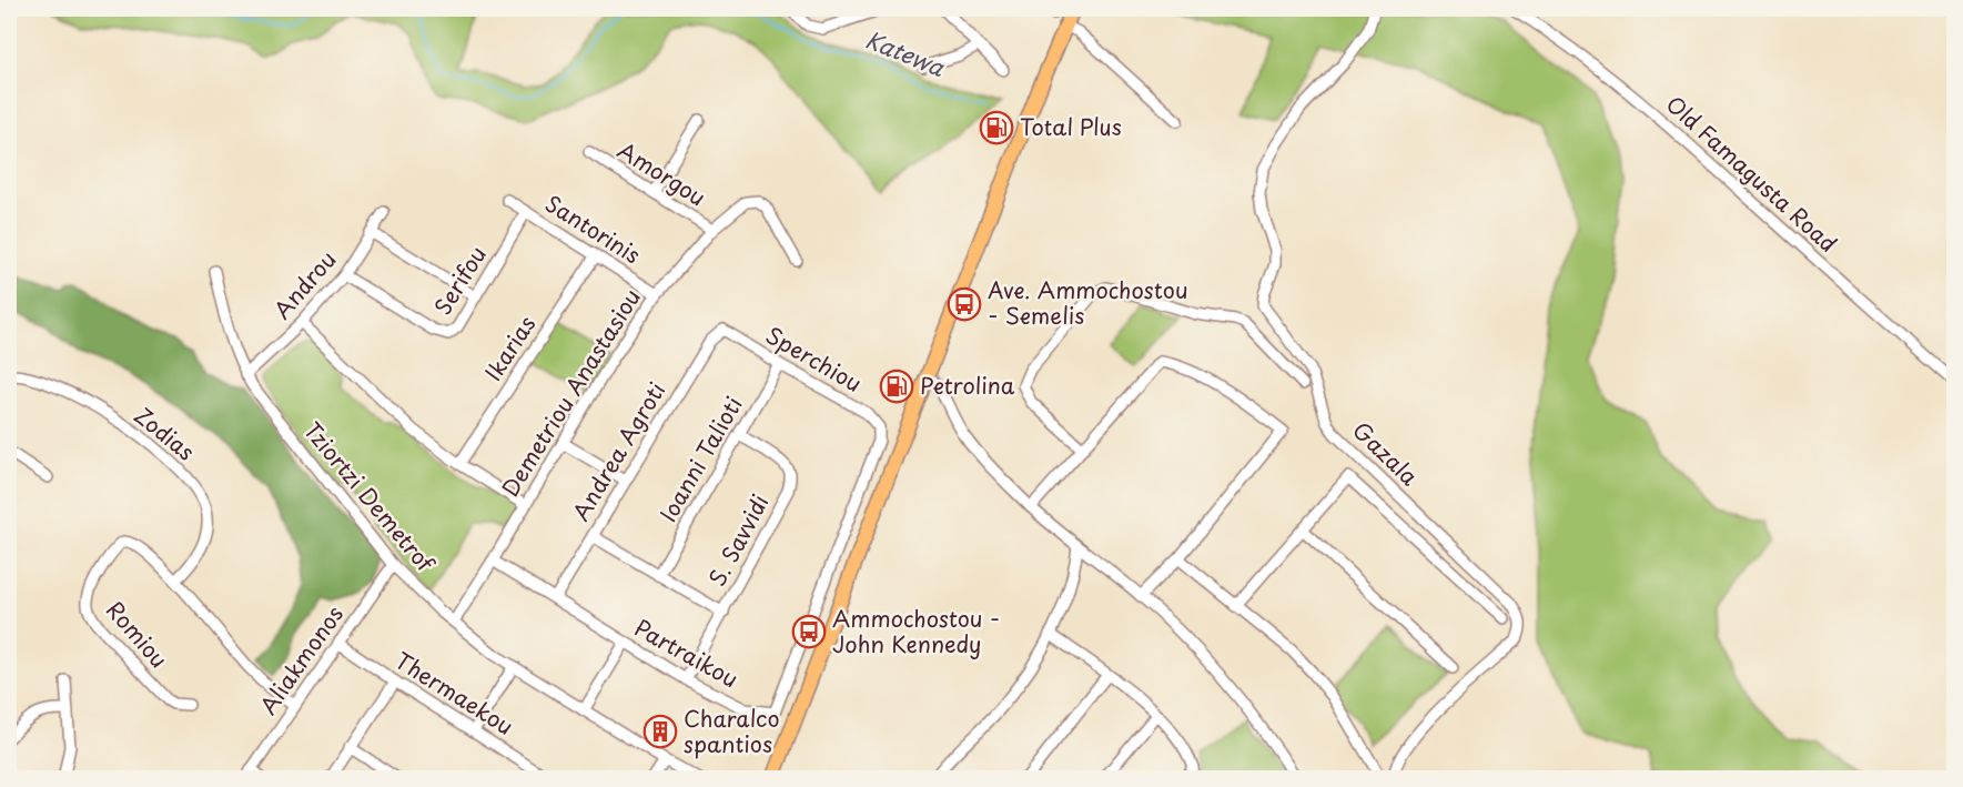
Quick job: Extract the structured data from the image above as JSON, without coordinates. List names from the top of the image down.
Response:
{
  "streets": {
    "street": [
      "Amorgou",
      "Old Famagusta Road",
      "Santorinis",
      "Serifou",
      "Androu",
      "Ikarias",
      "Sperchiou",
      "Demetriou Anastasiou",
      "Zodias",
      "Andrea Agroti",
      "Gazala",
      "Ioanni Talioti",
      "Tziortzi Demetrof",
      "S. Savvidi",
      "Romiou",
      "Partraikou",
      "Aliakmonos",
      "Thermaekou"
    ]
  },
  "crossings": [
    ["Amorgou", "Demetriou Anastasiou"],
    ["Santorinis", "Serifou"],
    ["Santorinis", "Ikarias"],
    ["Santorinis", "Demetriou Anastasiou"],
    ["Serifou", "Androu"],
    ["Androu", "Tziortzi Demetrof"],
    ["Sperchiou", "Andrea Agroti"],
    ["Sperchiou", "Ioanni Talioti"],
    ["Sperchiou", "Partraikou"],
    ["Demetriou Anastasiou", "Tziortzi Demetrof"],
    ["Demetriou Anastasiou", "Partraikou"],
    ["Zodias", "Romiou"],
    ["Andrea Agroti", "Partraikou"],
    ["Ioanni Talioti", "S. Savvidi"],
    ["Tziortzi Demetrof", "Aliakmonos"],
    ["S. Savvidi", "Partraikou"],
    ["Aliakmonos", "Thermaekou"]
  ],
  "water": ["Katewa"],
  "places": {
    "fuel station": ["Total Plus", "Petrolina"],
    "bus stop": ["Ave. Ammochostou - Semelis", "Ammochostou - John Kennedy"],
    "building": ["Charalco spantios"]
  }
}
